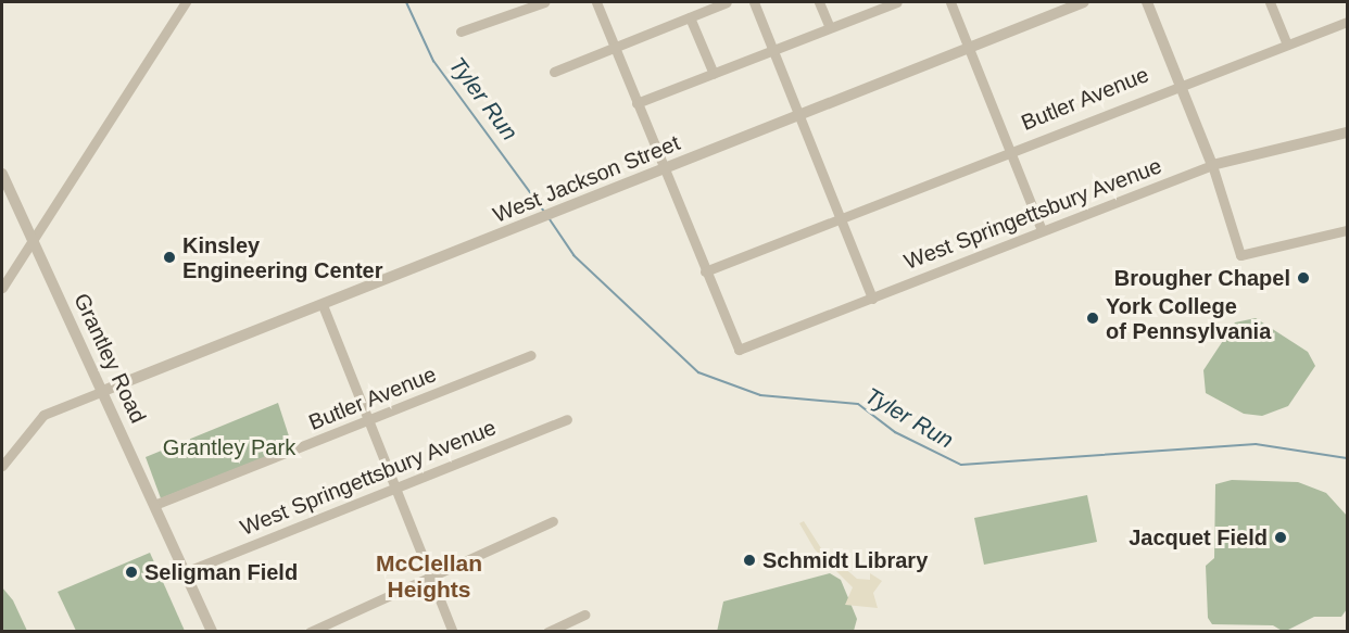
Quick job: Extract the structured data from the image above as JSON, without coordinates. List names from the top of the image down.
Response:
{
  "streets": {
    "street": [
      "Butler Avenue",
      "West Jackson Street",
      "West Springettsbury Avenue",
      "Grantley Road"
    ]
  },
  "crossings": [
    ["Butler Avenue", "West Springettsbury Avenue"],
    ["Butler Avenue", "Grantley Road"],
    ["West Jackson Street", "Grantley Road"],
    ["West Springettsbury Avenue", "Grantley Road"]
  ],
  "districts": ["McClellan Heights"],
  "water": ["Tyler Run"],
  "parks": ["Grantley Park"],
  "places": [
    "Kinsley Engineering Center",
    "Brougher Chapel",
    "York College of Pennsylvania",
    "Jacquet Field",
    "Schmidt Library",
    "Seligman Field"
  ]
}
